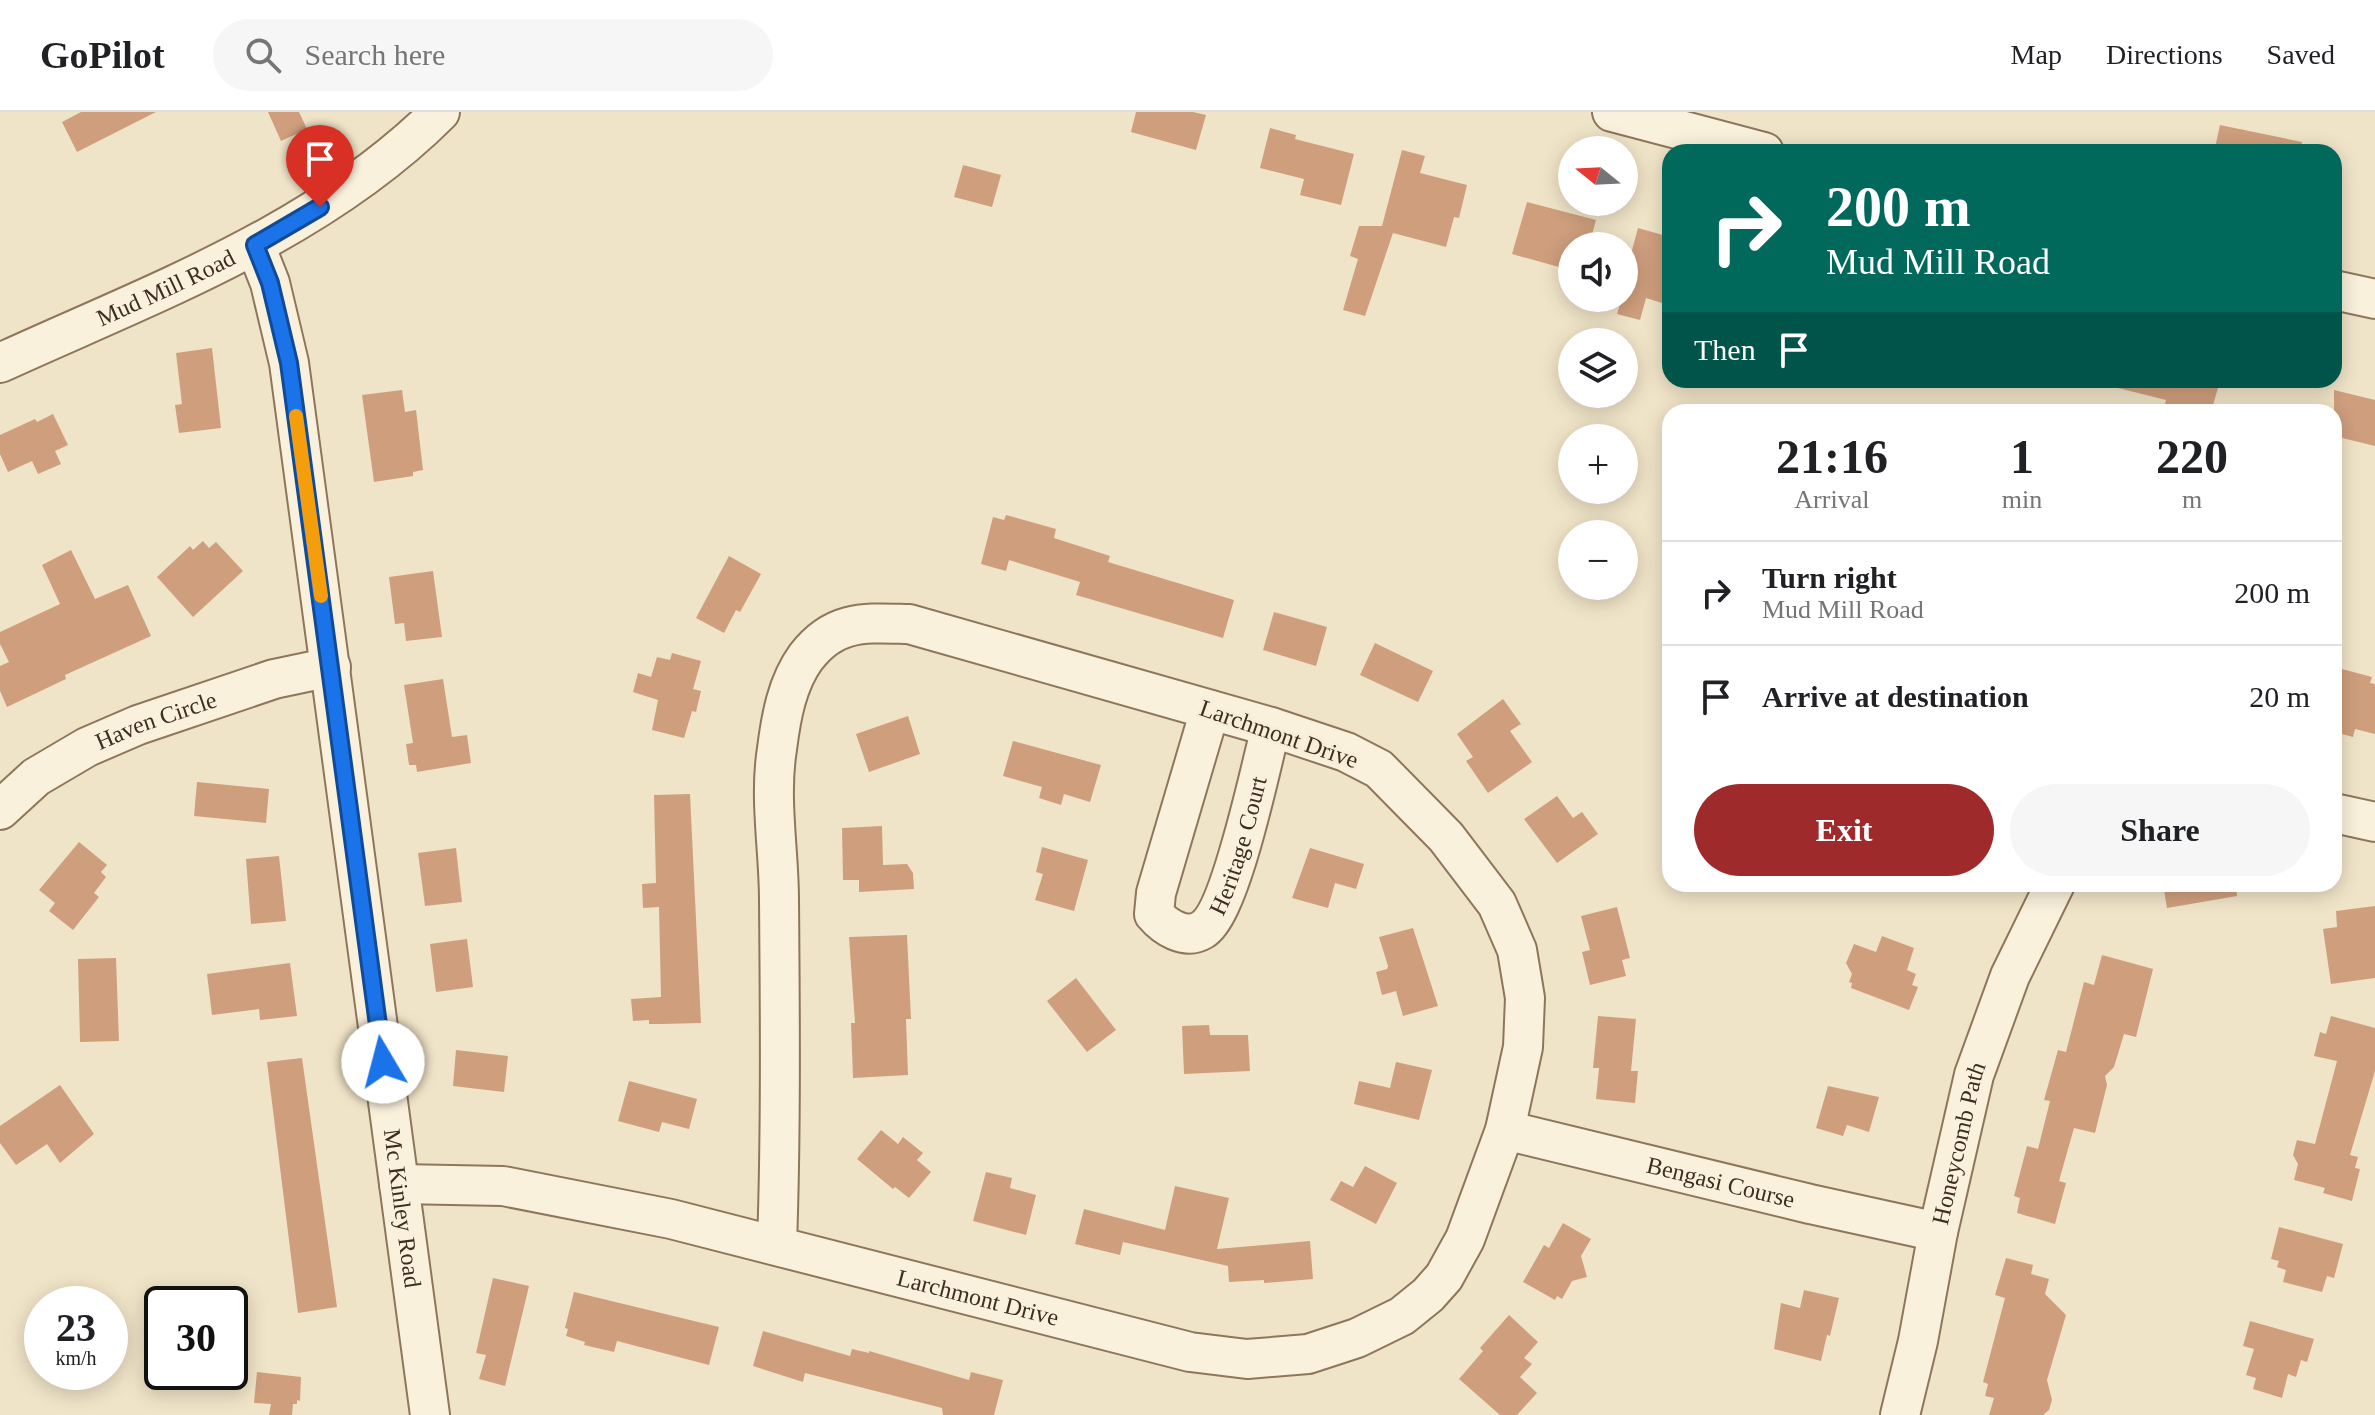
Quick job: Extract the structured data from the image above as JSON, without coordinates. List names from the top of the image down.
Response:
{
  "streets": {
    "street": [
      "Mud Mill Road",
      "Haven Circle",
      "Larchmont Drive",
      "Heritage Court",
      "Honeycomb Path",
      "Bengasi Course",
      "Mc Kinley Road"
    ]
  },
  "crossings": [
    ["Mud Mill Road", "Mc Kinley Road"],
    ["Haven Circle", "Mc Kinley Road"],
    ["Larchmont Drive", "Heritage Court"],
    ["Larchmont Drive", "Bengasi Course"],
    ["Larchmont Drive", "Mc Kinley Road"],
    ["Honeycomb Path", "Bengasi Course"]
  ],
  "north": "left",
  "page": {
    "header": "GoPilot",
    "search": "Search here",
    "nav": ["Map", "Directions", "Saved"],
    "map_buttons": ["+", "−"],
    "turn": ["200 m", "Mud Mill Road"],
    "then": "Then",
    "eta": [
      "21:16",
      "Arrival",
      "1",
      "min",
      "220",
      "m"
    ],
    "list": [
      {
        "name": "Turn right",
        "note": "Mud Mill Road",
        "value": "200 m"
      },
      {
        "name": "Arrive at destination",
        "value": "20 m"
      }
    ],
    "buttons": ["Exit", "Share"],
    "speed": "23 km/h",
    "limit": "30"
  }
}
